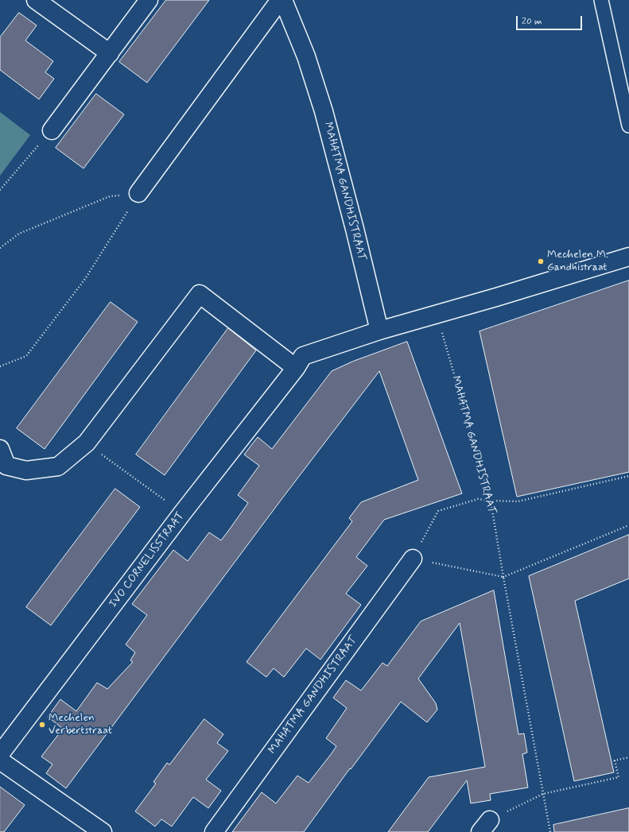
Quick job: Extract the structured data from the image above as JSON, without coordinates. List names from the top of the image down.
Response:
{
  "streets": {
    "street": ["MAHATMA GANDHISTRAAT", "IVO CORNELISSTRAAT"]
  },
  "crossings": [
    ["MAHATMA GANDHISTRAAT", "IVO CORNELISSTRAAT"]
  ],
  "places": ["Mechelen M. Gandhistraat", "Mechelen Verbertstraat"],
  "scale_bar": "20 m"
}
